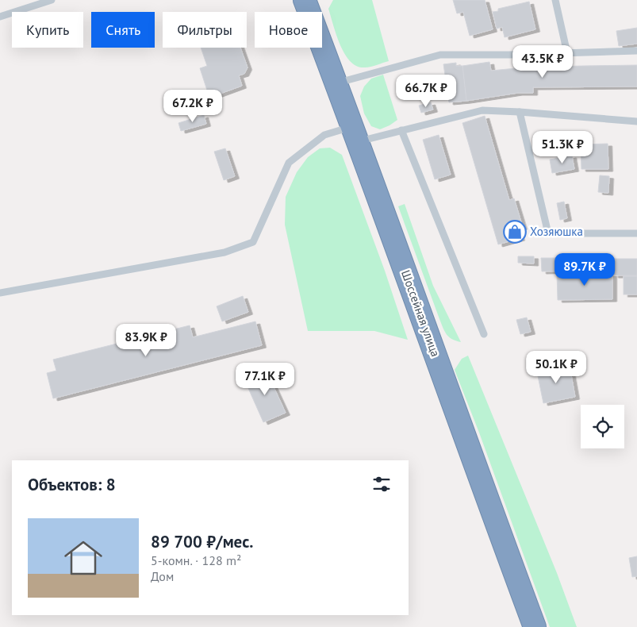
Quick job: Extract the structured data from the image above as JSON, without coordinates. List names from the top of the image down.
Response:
{
  "streets": {
    "highway": ["Шоссейная улица"]
  },
  "places": {
    "shop": ["Хозяюшка"]
  },
  "page": {
    "chip": [
      "Купить",
      "Снять",
      "Фильтры",
      "Новое"
    ],
    "price": [
      "43.5K ₽",
      "66.7K ₽",
      "67.2K ₽",
      "51.3K ₽",
      "89.7K ₽",
      "83.9K ₽",
      "50.1K ₽",
      "77.1K ₽"
    ],
    "heading": "Объектов: 8",
    "list": [
      {
        "name": "89 700 ₽/мес.",
        "note": "5-комн. · 128 m² · Дом"
      }
    ]
  }
}
